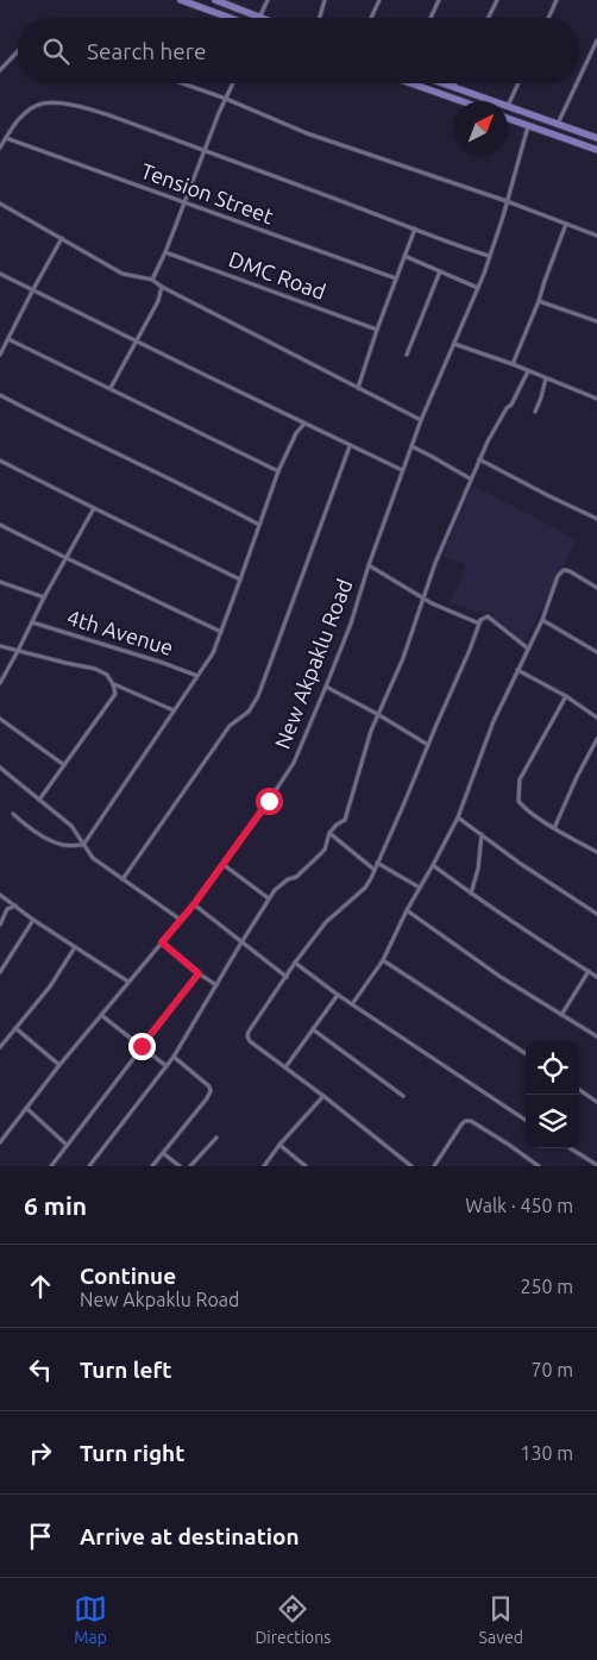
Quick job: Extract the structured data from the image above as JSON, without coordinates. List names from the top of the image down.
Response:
{
  "streets": {
    "street": [
      "Tension Street",
      "DMC Road",
      "4th Avenue",
      "New Akpaklu Road"
    ]
  },
  "north": "top right",
  "page": {
    "search": "Search here",
    "heading": ["6 min", "Walk · 450 m"],
    "list": [
      ["Continue", "New Akpaklu Road", "250 m"],
      ["Turn left", "70 m"],
      ["Turn right", "130 m"],
      "Arrive at destination"
    ],
    "nav": ["Map", "Directions", "Saved"]
  }
}
